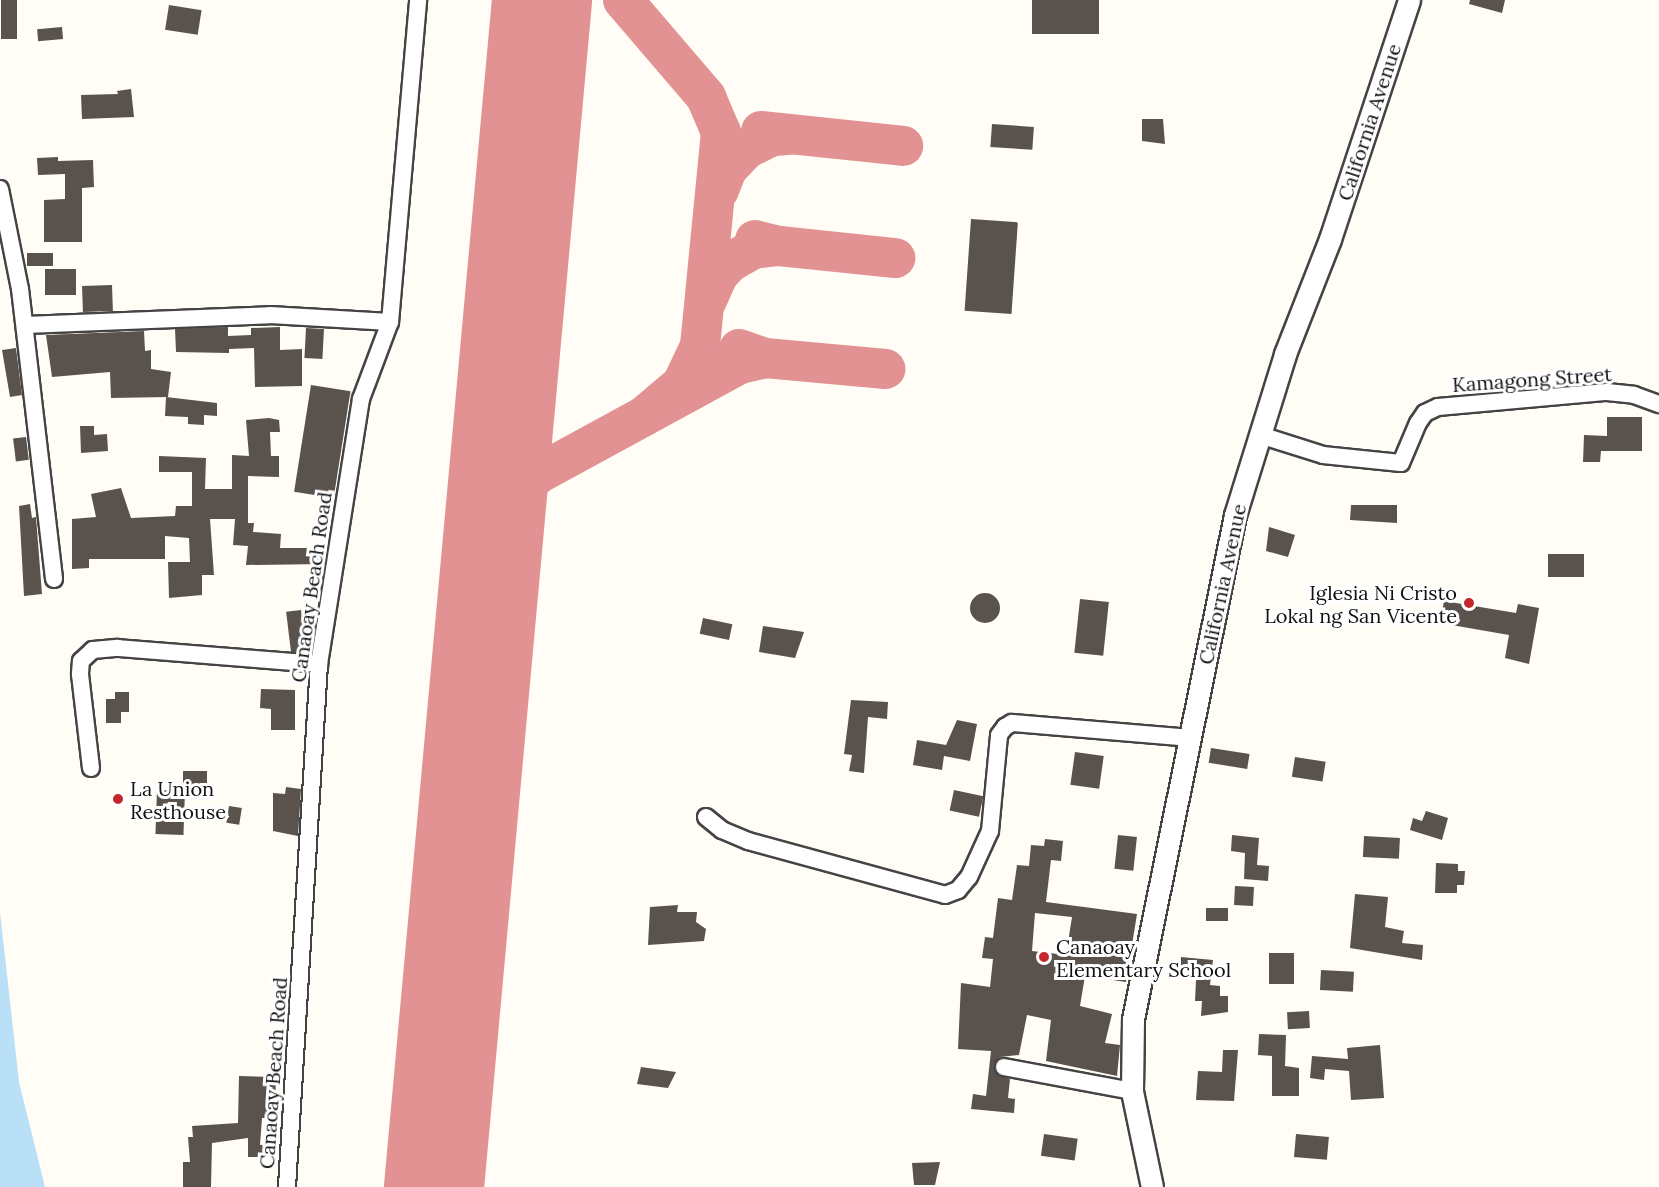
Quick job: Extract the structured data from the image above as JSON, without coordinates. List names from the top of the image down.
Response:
{
  "streets": {
    "street": ["California Avenue", "Kamagong Street", "Canaoay Beach Road"]
  },
  "crossings": [
    ["California Avenue", "Kamagong Street"]
  ],
  "places": ["Iglesia Ni Cristo Lokal ng San Vicente", "La Union Resthouse", "Canaoay Elementary School"]
}
